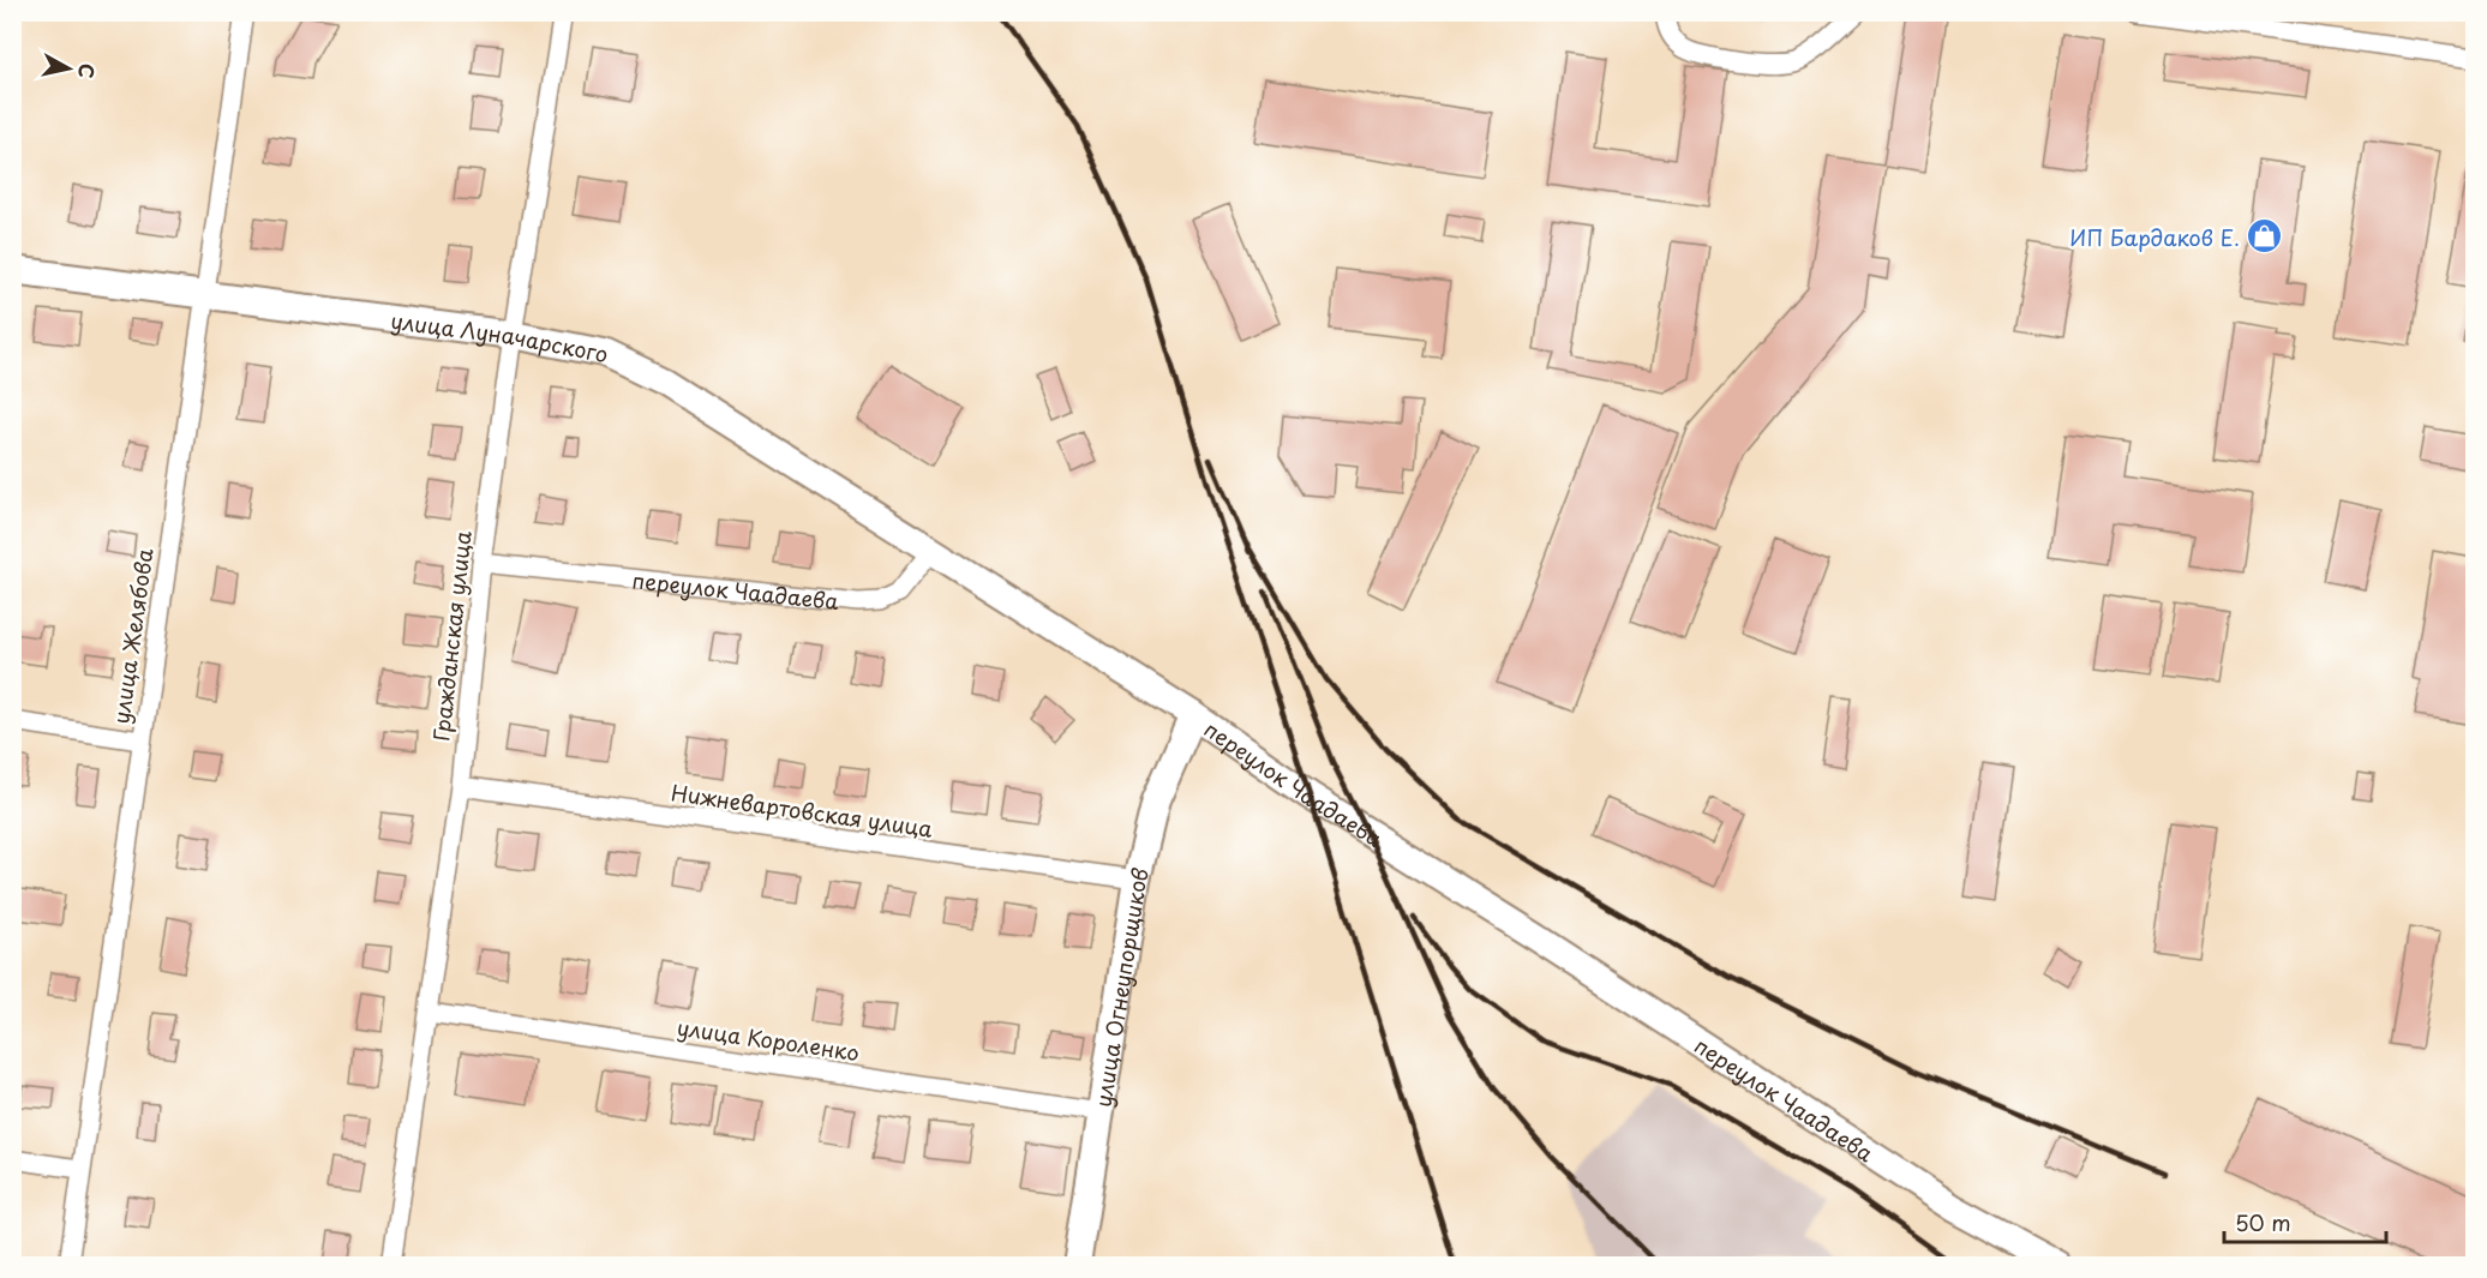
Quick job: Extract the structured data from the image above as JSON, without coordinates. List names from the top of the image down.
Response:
{
  "streets": {
    "street": [
      "улица Луначарского",
      "переулок Чаадаева",
      "улица Желябова",
      "Гражданская улица",
      "Нижневартовская улица",
      "улица Огнеупорщиков",
      "улица Короленко"
    ]
  },
  "crossings": [
    ["улица Луначарского", "переулок Чаадаева"],
    ["улица Луначарского", "улица Желябова"],
    ["улица Луначарского", "Гражданская улица"],
    ["переулок Чаадаева", "Гражданская улица"],
    ["переулок Чаадаева", "улица Огнеупорщиков"],
    ["Гражданская улица", "Нижневартовская улица"],
    ["Гражданская улица", "улица Короленко"],
    ["Нижневартовская улица", "улица Огнеупорщиков"],
    ["улица Огнеупорщиков", "улица Короленко"]
  ],
  "places": {
    "shop": ["ИП Бардаков Е."]
  },
  "scale_bar": "50 m",
  "north": "right"
}
